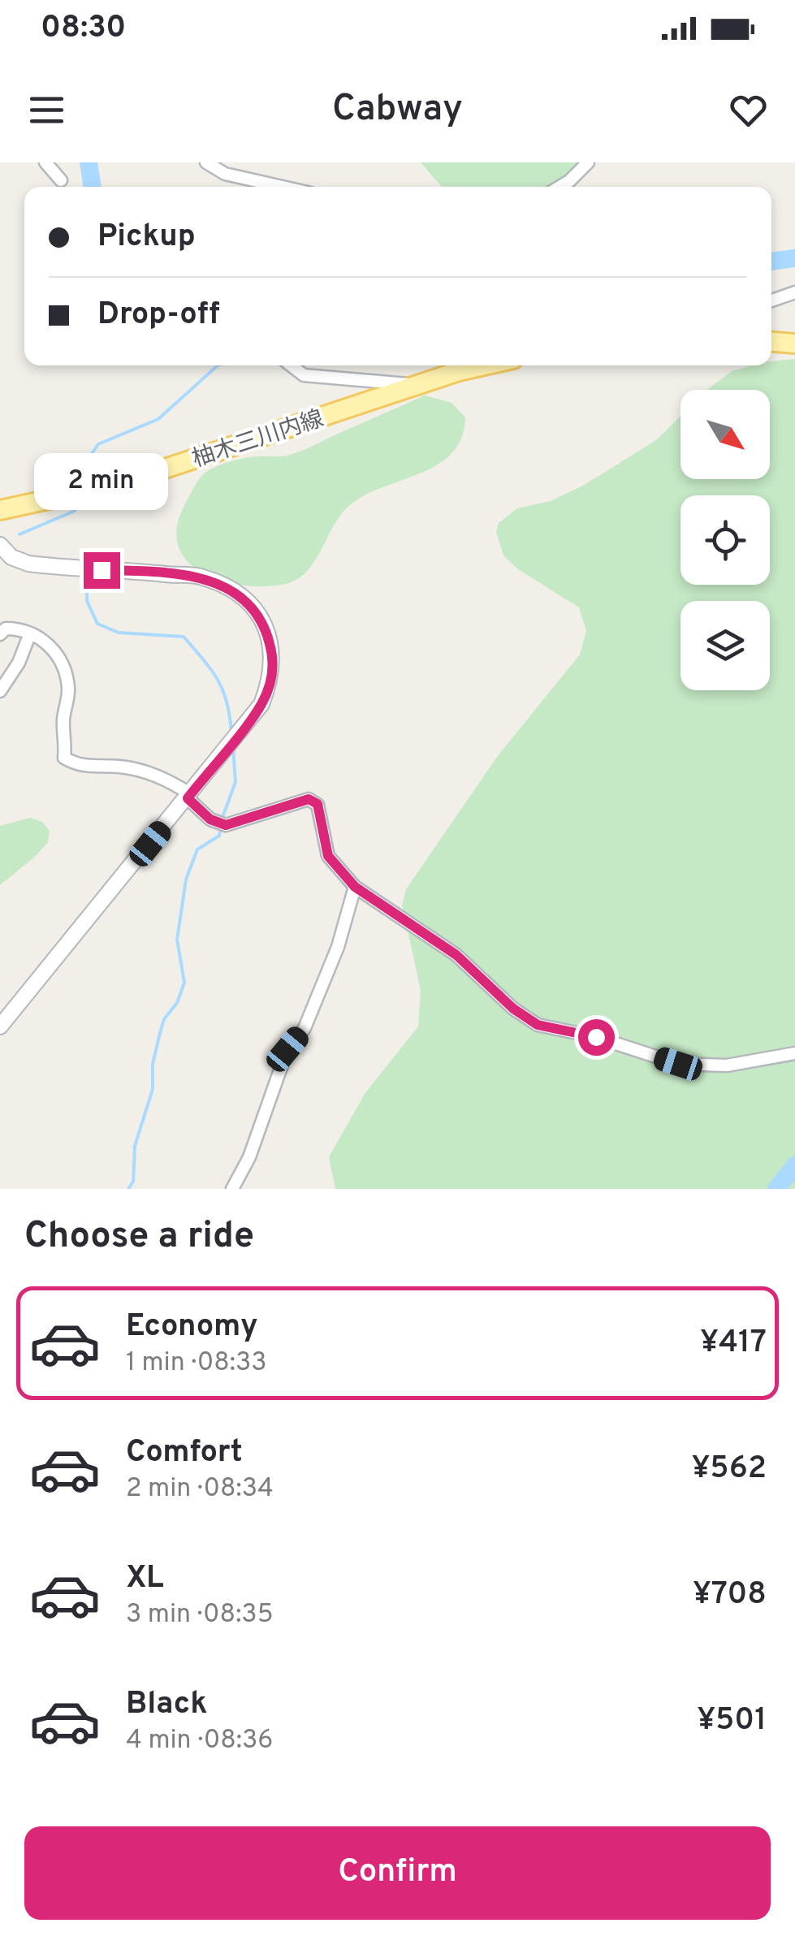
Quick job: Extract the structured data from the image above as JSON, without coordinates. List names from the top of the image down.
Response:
{
  "streets": {
    "main road": ["柚木三川内線"]
  },
  "north": "bottom right",
  "page": {
    "status": "08:30",
    "header": "Cabway",
    "banner": ["Pickup", "Drop-off"],
    "bubble": "2 min",
    "heading": "Choose a ride",
    "list": [
      {
        "name": "Economy",
        "note": "1 min · 08:33",
        "value": "¥417"
      },
      {
        "name": "Comfort",
        "note": "2 min · 08:34",
        "value": "¥562"
      },
      {
        "name": "XL",
        "note": "3 min · 08:35",
        "value": "¥708"
      },
      {
        "name": "Black",
        "note": "4 min · 08:36",
        "value": "¥501"
      }
    ],
    "buttons": "Confirm"
  }
}
